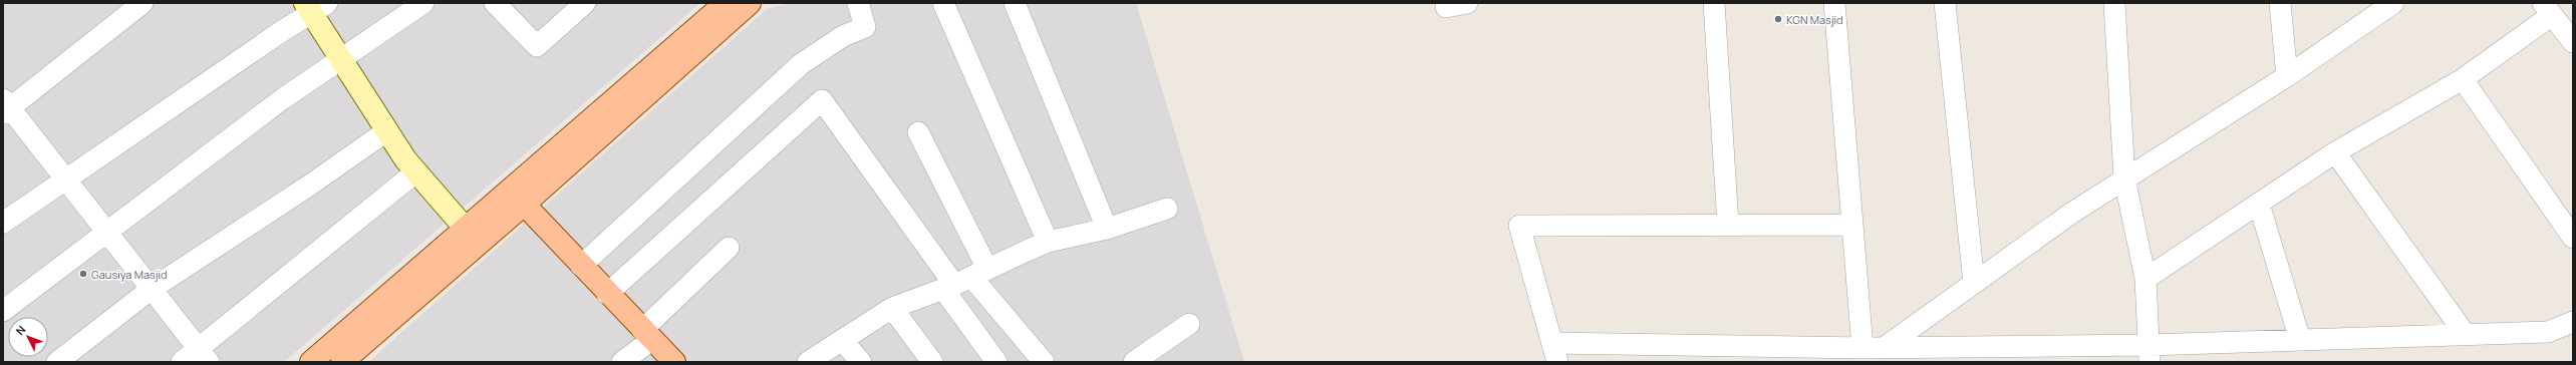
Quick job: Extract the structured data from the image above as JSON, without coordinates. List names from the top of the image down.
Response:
{
  "places": ["KGN Masjid", "Gausiya Masjid"],
  "north": "top left"
}
